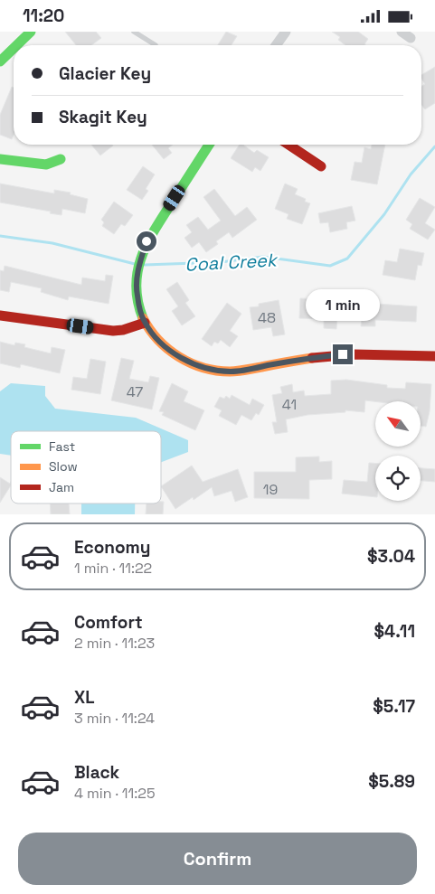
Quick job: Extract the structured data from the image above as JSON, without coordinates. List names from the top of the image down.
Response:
{
  "water": ["Coal Creek"],
  "house_numbers": [
    "48",
    "47",
    "41",
    "19"
  ],
  "legend": ["Fast", "Slow", "Jam"],
  "north": "top left",
  "page": {
    "status": "11:20",
    "banner": ["Glacier Key", "Skagit Key"],
    "bubble": "1 min",
    "list": [
      {
        "name": "Economy",
        "note": "1 min · 11:22",
        "value": "$3.04"
      },
      {
        "name": "Comfort",
        "note": "2 min · 11:23",
        "value": "$4.11"
      },
      {
        "name": "XL",
        "note": "3 min · 11:24",
        "value": "$5.17"
      },
      {
        "name": "Black",
        "note": "4 min · 11:25",
        "value": "$5.89"
      }
    ],
    "buttons": "Confirm"
  }
}
